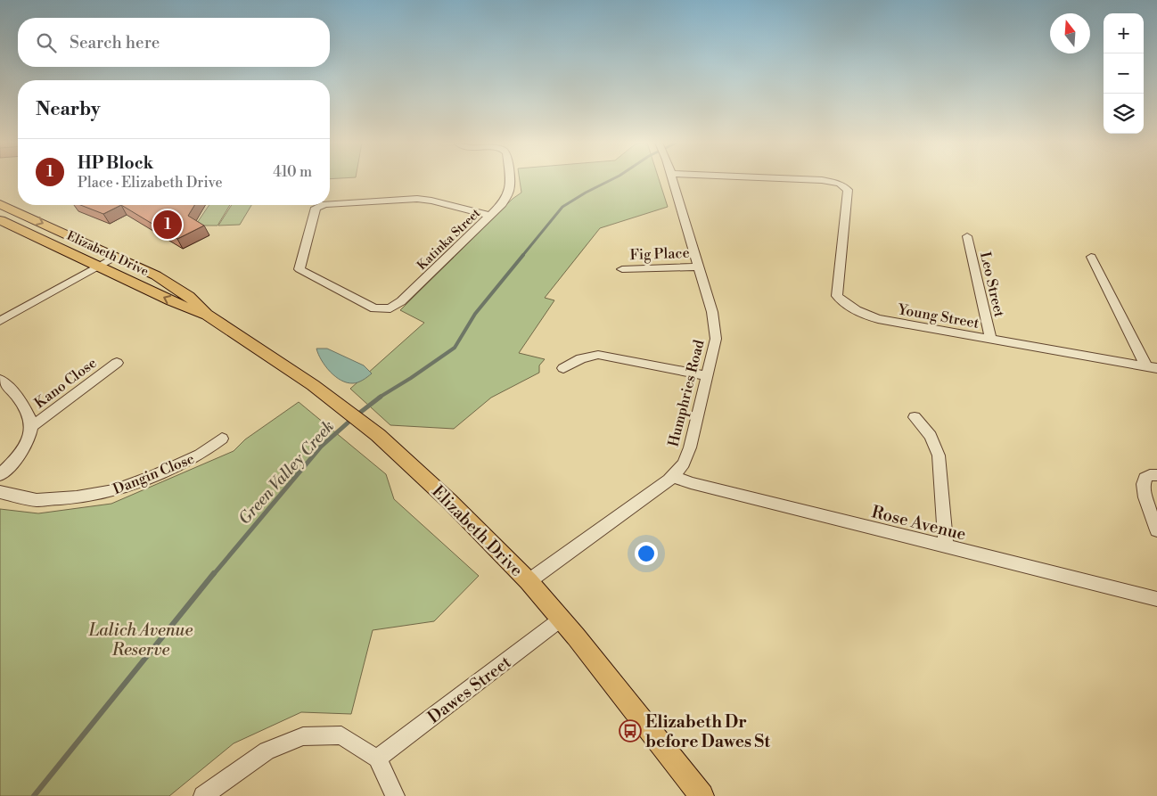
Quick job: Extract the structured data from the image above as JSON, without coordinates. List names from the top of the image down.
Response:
{
  "streets": {
    "main road": ["Elizabeth Drive"],
    "street": [
      "Katinka Street",
      "Fig Place",
      "Leo Street",
      "Young Street",
      "Kano Close",
      "Humphries Road",
      "Dangin Close",
      "Rose Avenue",
      "Dawes Street"
    ]
  },
  "crossings": [
    ["Elizabeth Drive", "Humphries Road"],
    ["Elizabeth Drive", "Dawes Street"],
    ["Fig Place", "Humphries Road"],
    ["Leo Street", "Young Street"],
    ["Humphries Road", "Rose Avenue"]
  ],
  "water": ["Green Valley Creek"],
  "parks": ["Lalich Avenue Reserve"],
  "places": {
    "bus stop": ["Elizabeth Dr before Dawes St"]
  },
  "north": "top",
  "page": {
    "map_buttons": ["+", "−"],
    "search": "Search here",
    "heading": "Nearby",
    "list": [
      {
        "mark": "1",
        "name": "HP Block",
        "note": "Place · Elizabeth Drive",
        "value": "410 m"
      }
    ],
    "pins": "1"
  }
}
